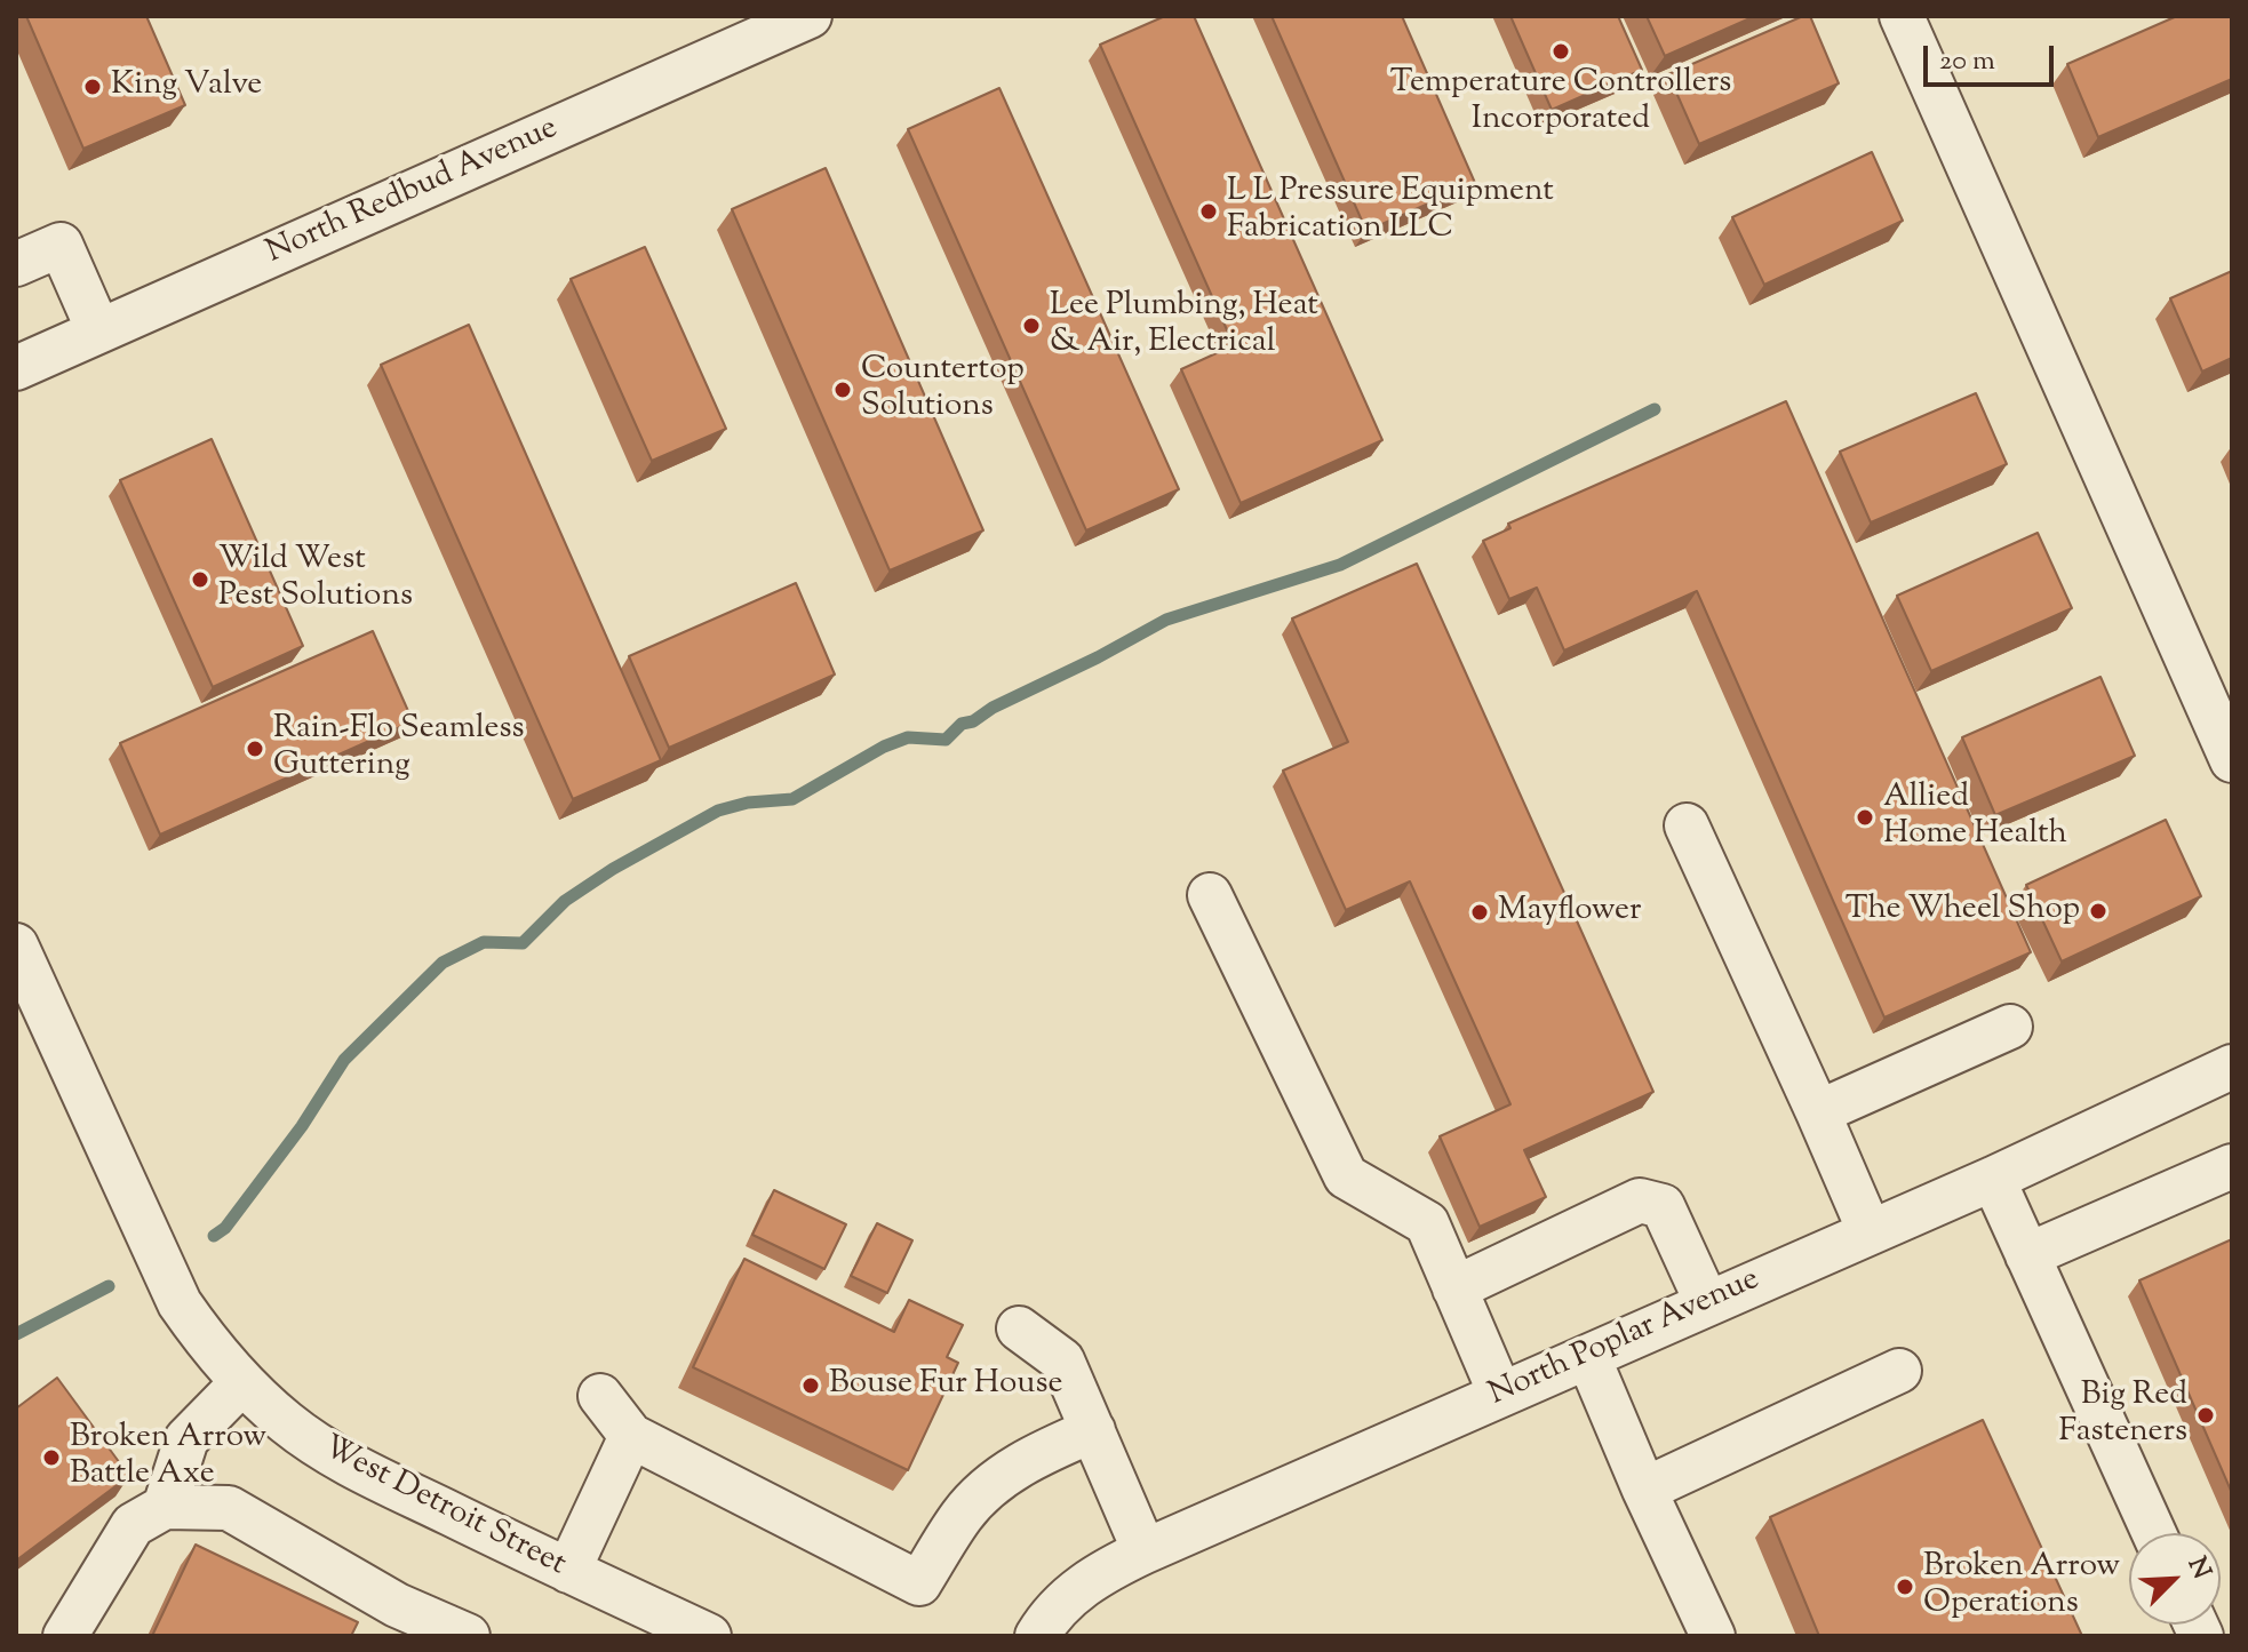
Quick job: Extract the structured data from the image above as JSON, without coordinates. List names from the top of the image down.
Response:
{
  "streets": {
    "street": ["North Redbud Avenue", "North Poplar Avenue", "West Detroit Street"]
  },
  "places": [
    "Temperature Controllers Incorporated",
    "King Valve",
    "L L Pressure Equipment Fabrication LLC",
    "Lee Plumbing, Heat & Air, Electrical",
    "Countertop Solutions",
    "Wild West Pest Solutions",
    "Rain-Flo Seamless Guttering",
    "Allied Home Health",
    "The Wheel Shop",
    "Mayflower",
    "Bouse Fur House",
    "Big Red Fasteners",
    "Broken Arrow Battle Axe",
    "Broken Arrow Operations"
  ],
  "scale_bar": "20 m",
  "north": "top right"
}
